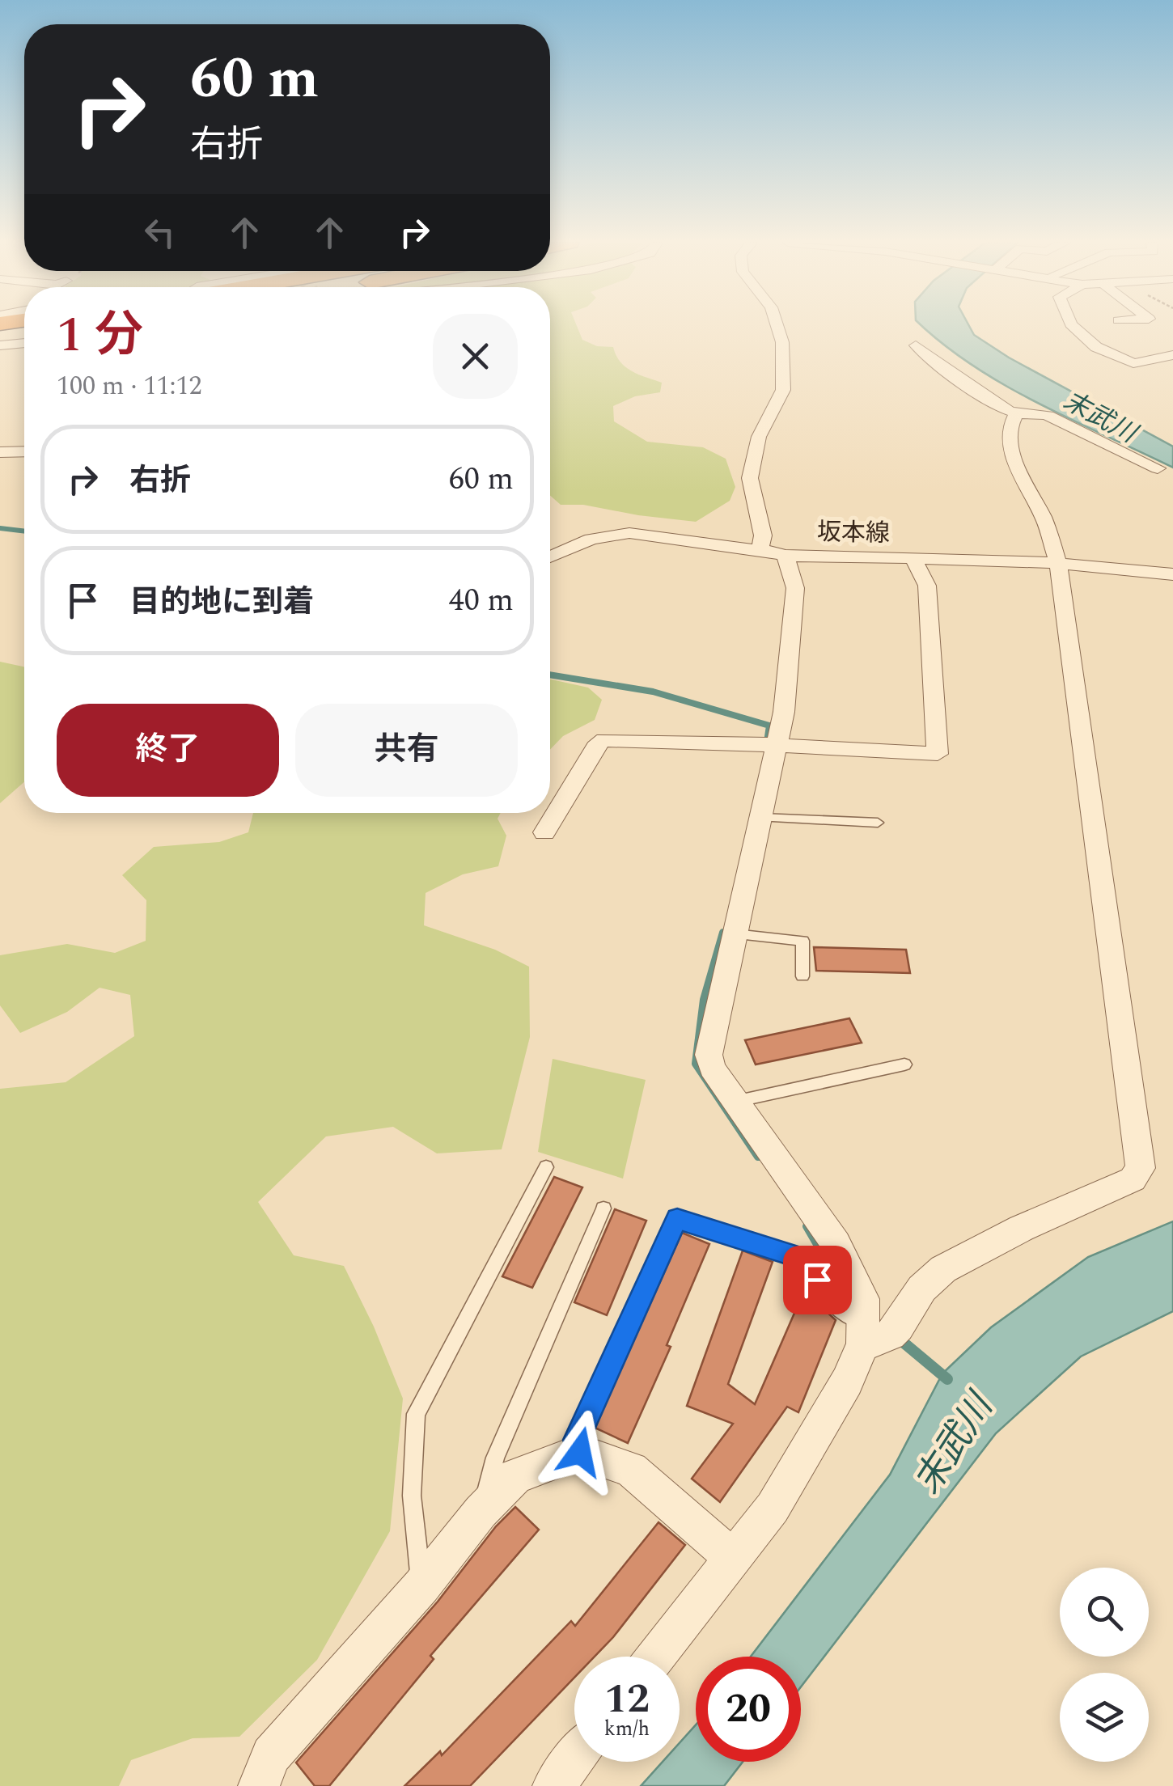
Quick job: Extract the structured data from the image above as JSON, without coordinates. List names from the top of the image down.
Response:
{
  "streets": {
    "street": ["坂本線"]
  },
  "water": ["末武川"],
  "page": {
    "turn": ["60 m", "右折"],
    "heading": ["1 分", "100 m · 11:12"],
    "list": [
      {
        "name": "右折",
        "value": "60 m"
      },
      {
        "name": "目的地に到着",
        "value": "40 m"
      }
    ],
    "buttons": ["終了", "共有"],
    "speed": "12 km/h",
    "limit": "20"
  }
}
